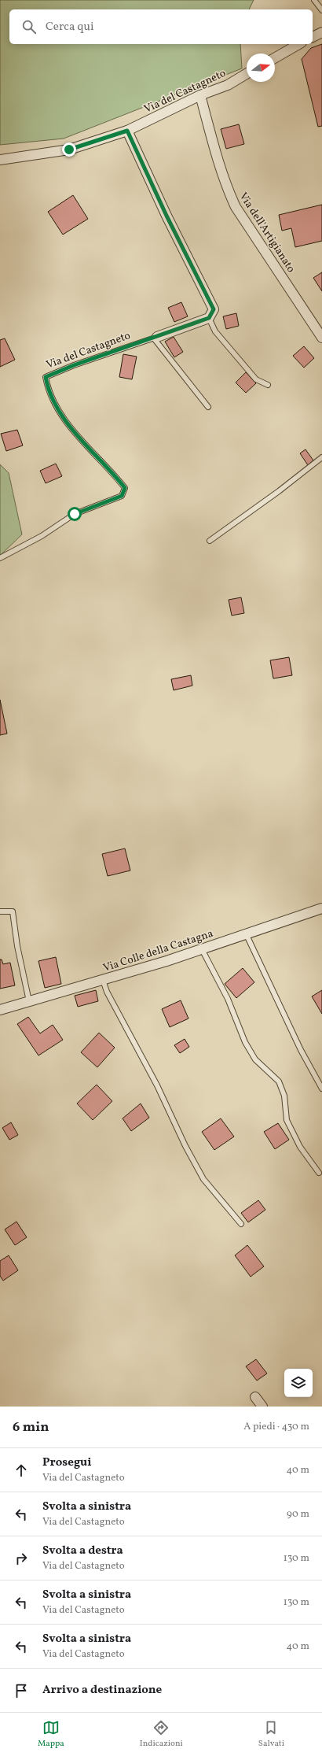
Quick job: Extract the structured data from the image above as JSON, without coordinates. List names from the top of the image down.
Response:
{
  "streets": {
    "street": ["Via del Castagneto", "Via dell'Artigianato", "Via Colle della Castagna"]
  },
  "crossings": [
    ["Via del Castagneto", "Via dell'Artigianato"]
  ],
  "north": "right",
  "page": {
    "search": "Cerca qui",
    "heading": ["6 min", "A piedi · 430 m"],
    "list": [
      ["Prosegui", "Via del Castagneto", "40 m"],
      ["Svolta a sinistra", "Via del Castagneto", "90 m"],
      ["Svolta a destra", "Via del Castagneto", "130 m"],
      ["Svolta a sinistra", "Via del Castagneto", "130 m"],
      ["Svolta a sinistra", "Via del Castagneto", "40 m"],
      "Arrivo a destinazione"
    ],
    "nav": ["Mappa", "Indicazioni", "Salvati"]
  }
}
